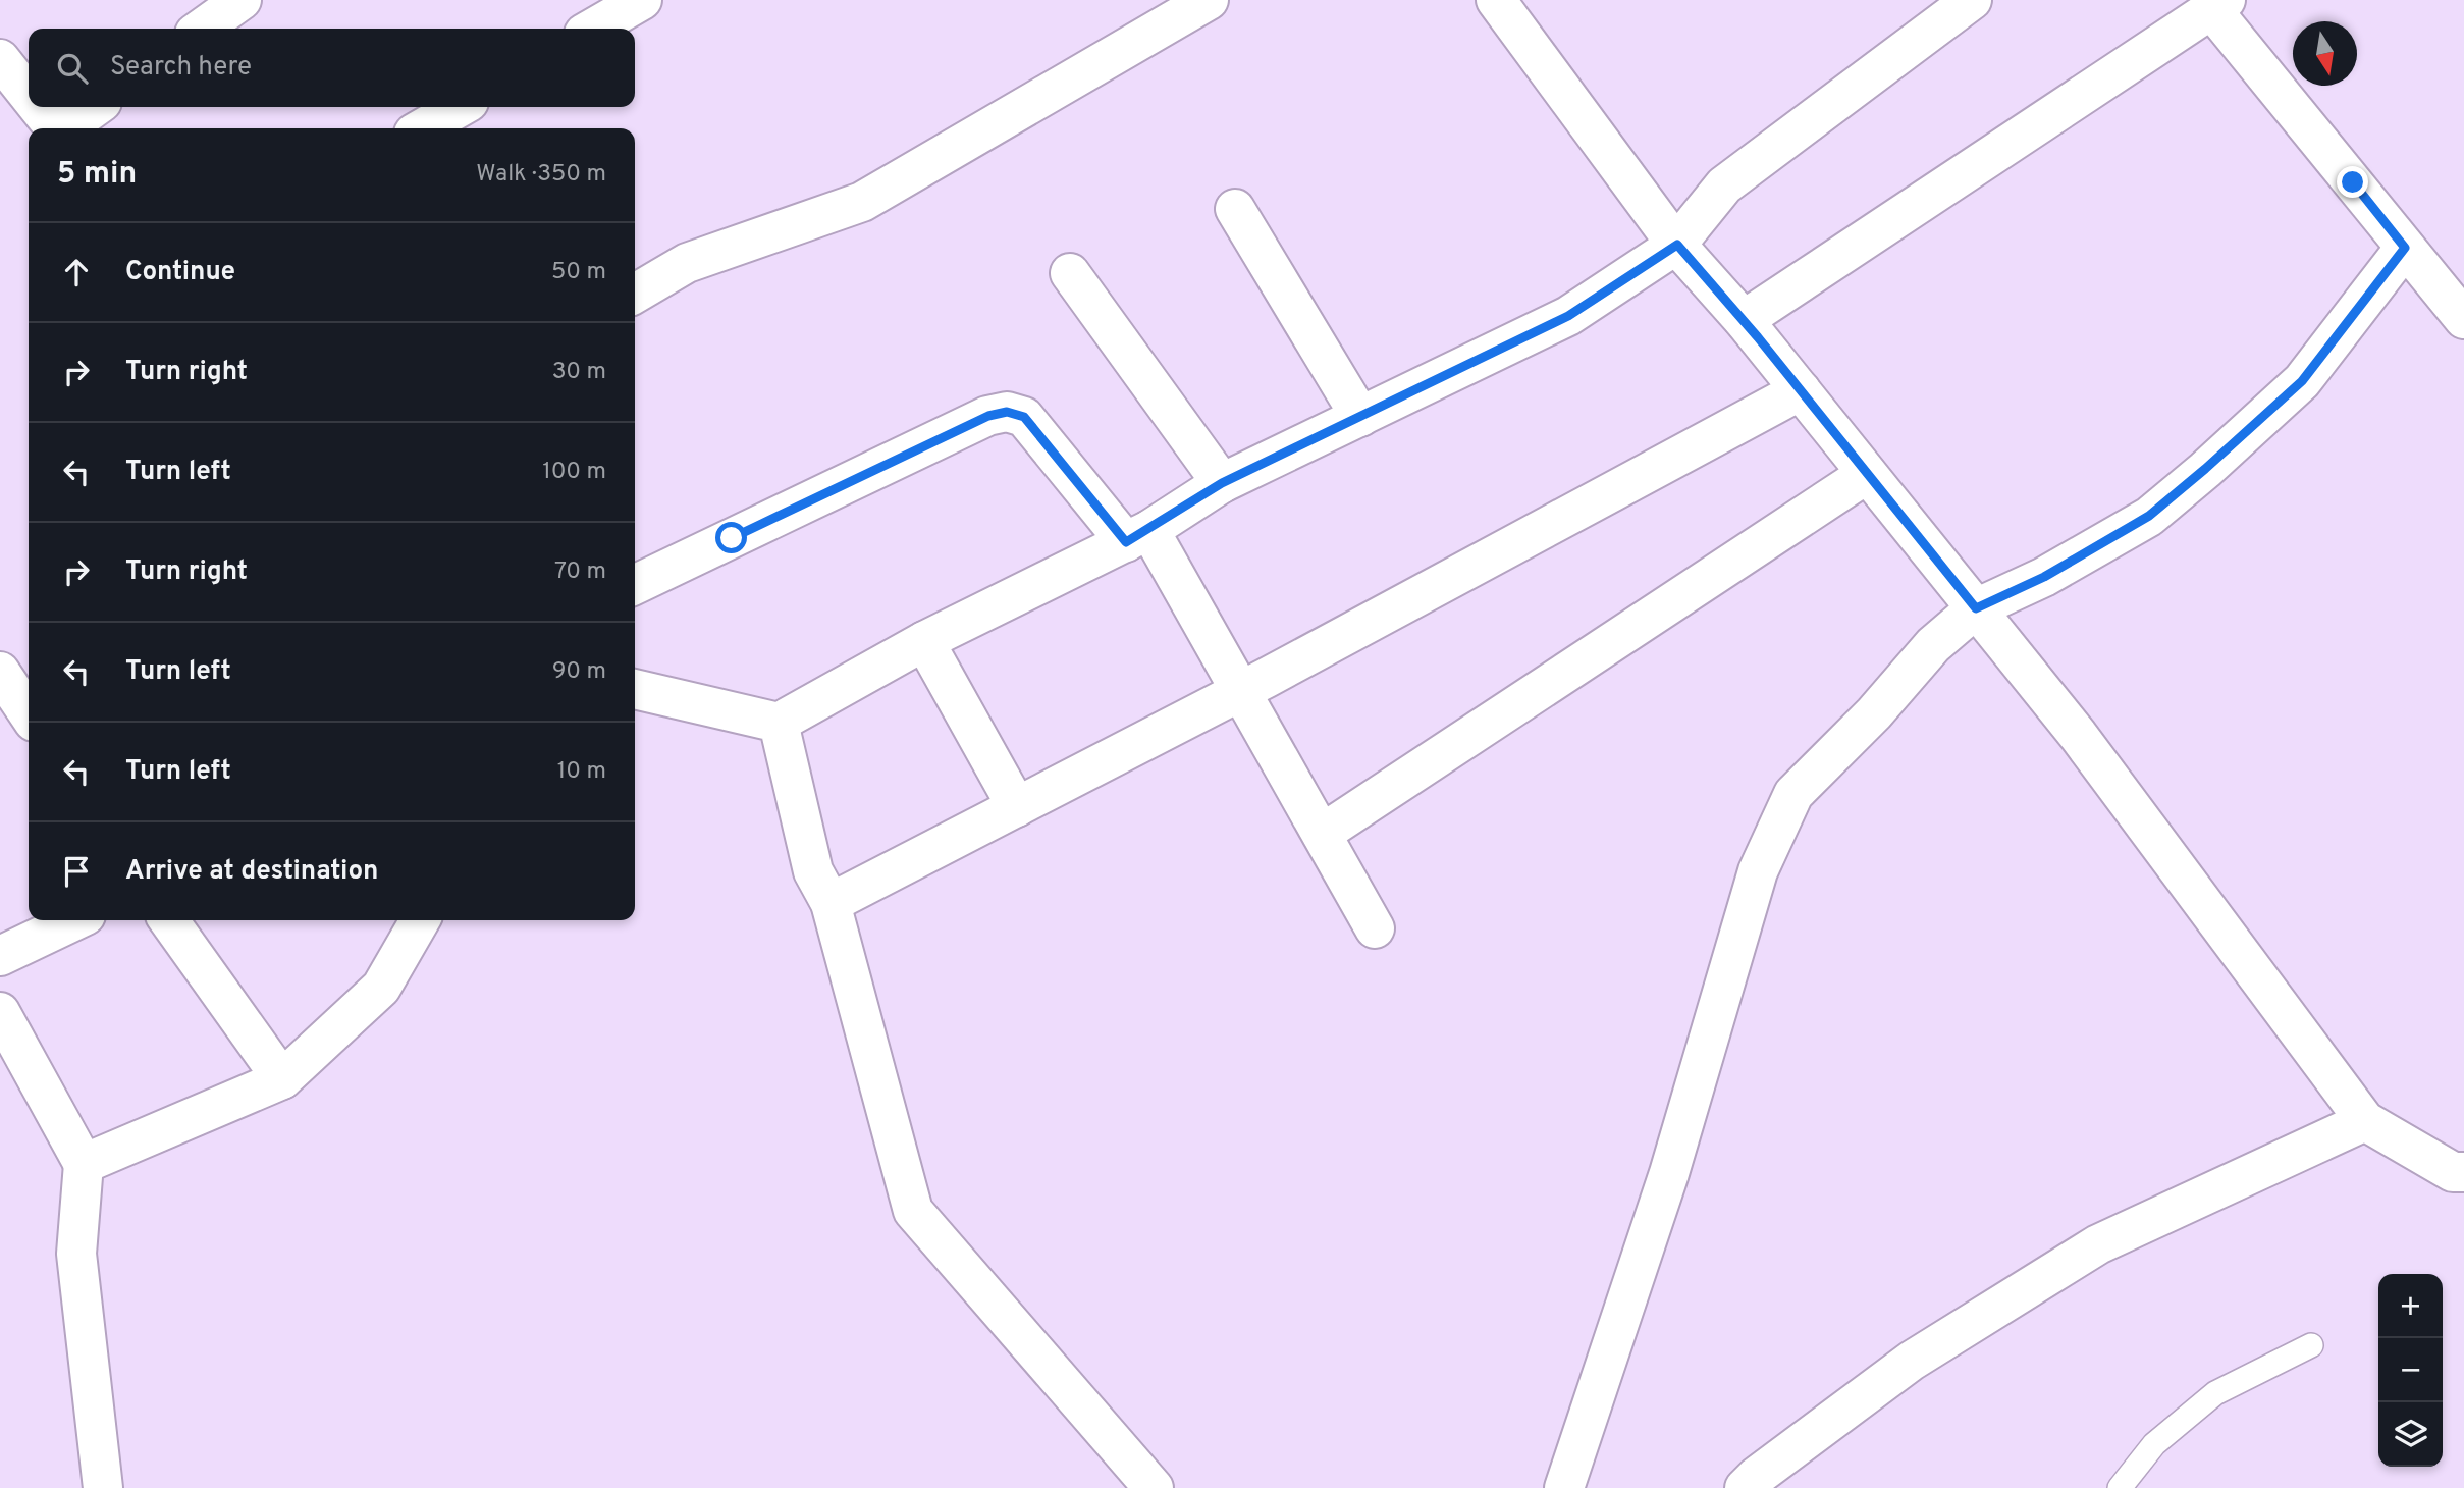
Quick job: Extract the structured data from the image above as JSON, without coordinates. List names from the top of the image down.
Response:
{
  "north": "bottom",
  "page": {
    "search": "Search here",
    "heading": ["5 min", "Walk · 350 m"],
    "list": [
      ["Continue", "50 m"],
      ["Turn right", "30 m"],
      ["Turn left", "100 m"],
      ["Turn right", "70 m"],
      ["Turn left", "90 m"],
      ["Turn left", "10 m"],
      "Arrive at destination"
    ],
    "map_buttons": ["+", "−"]
  }
}
